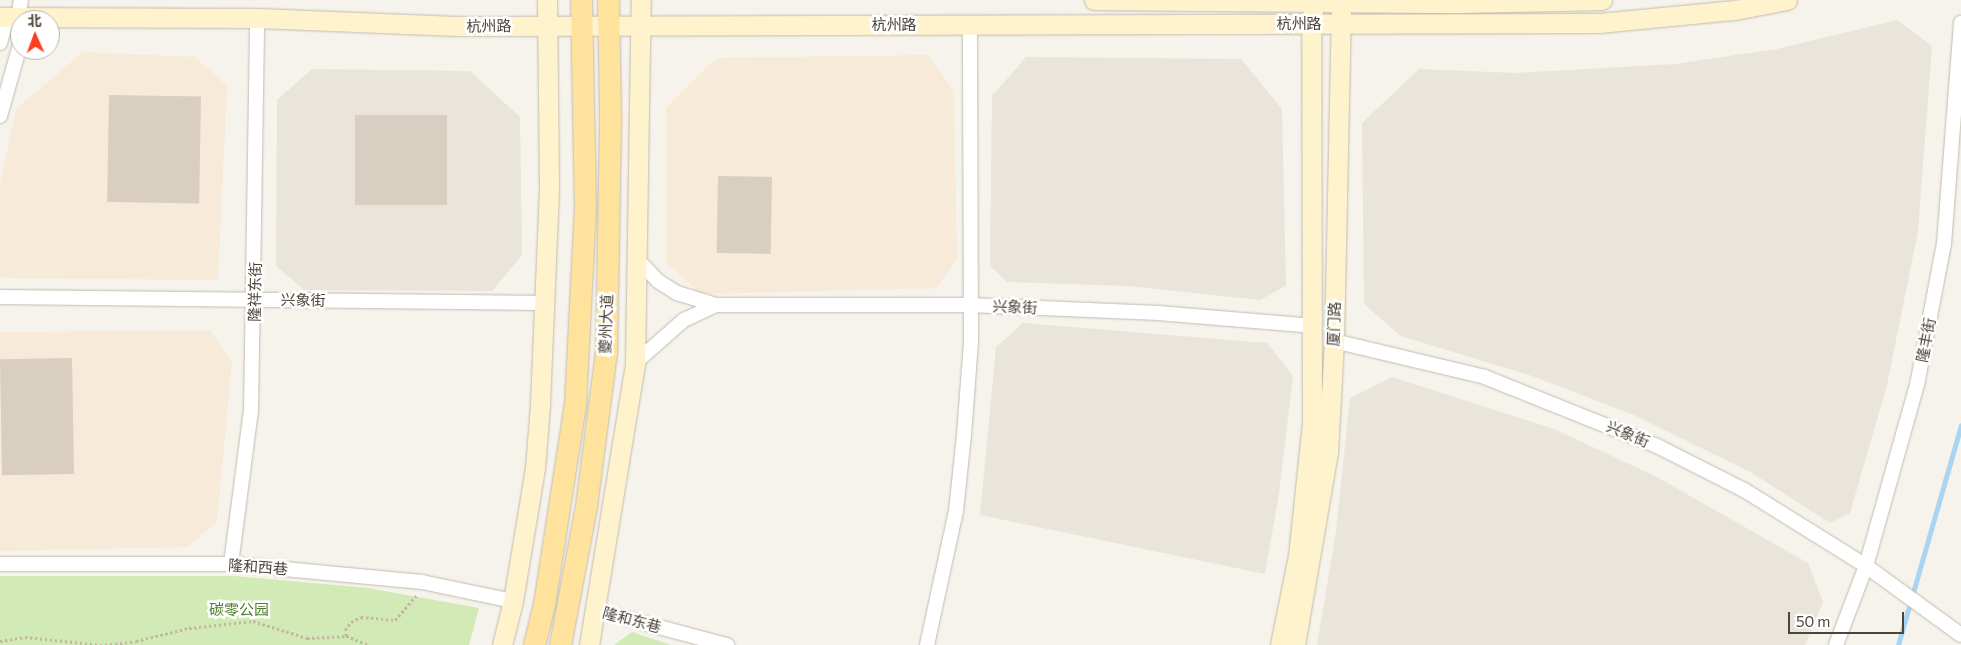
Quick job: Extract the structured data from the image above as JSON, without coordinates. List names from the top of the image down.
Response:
{
  "streets": {
    "main road": ["杭州路", "夔州大道", "厦门路"],
    "street": [
      "隆祥东街",
      "兴象街",
      "隆丰街",
      "隆和西巷",
      "隆和东巷"
    ]
  },
  "crossings": [
    ["杭州路", "隆祥东街"],
    ["杭州路", "夔州大道"],
    ["杭州路", "厦门路"],
    ["隆祥东街", "兴象街"],
    ["隆祥东街", "隆和西巷"],
    ["兴象街", "夔州大道"],
    ["兴象街", "厦门路"],
    ["兴象街", "隆丰街"],
    ["夔州大道", "隆和东巷"]
  ],
  "parks": ["碳零公园"],
  "scale_bar": "50 m",
  "north": "top"
}
